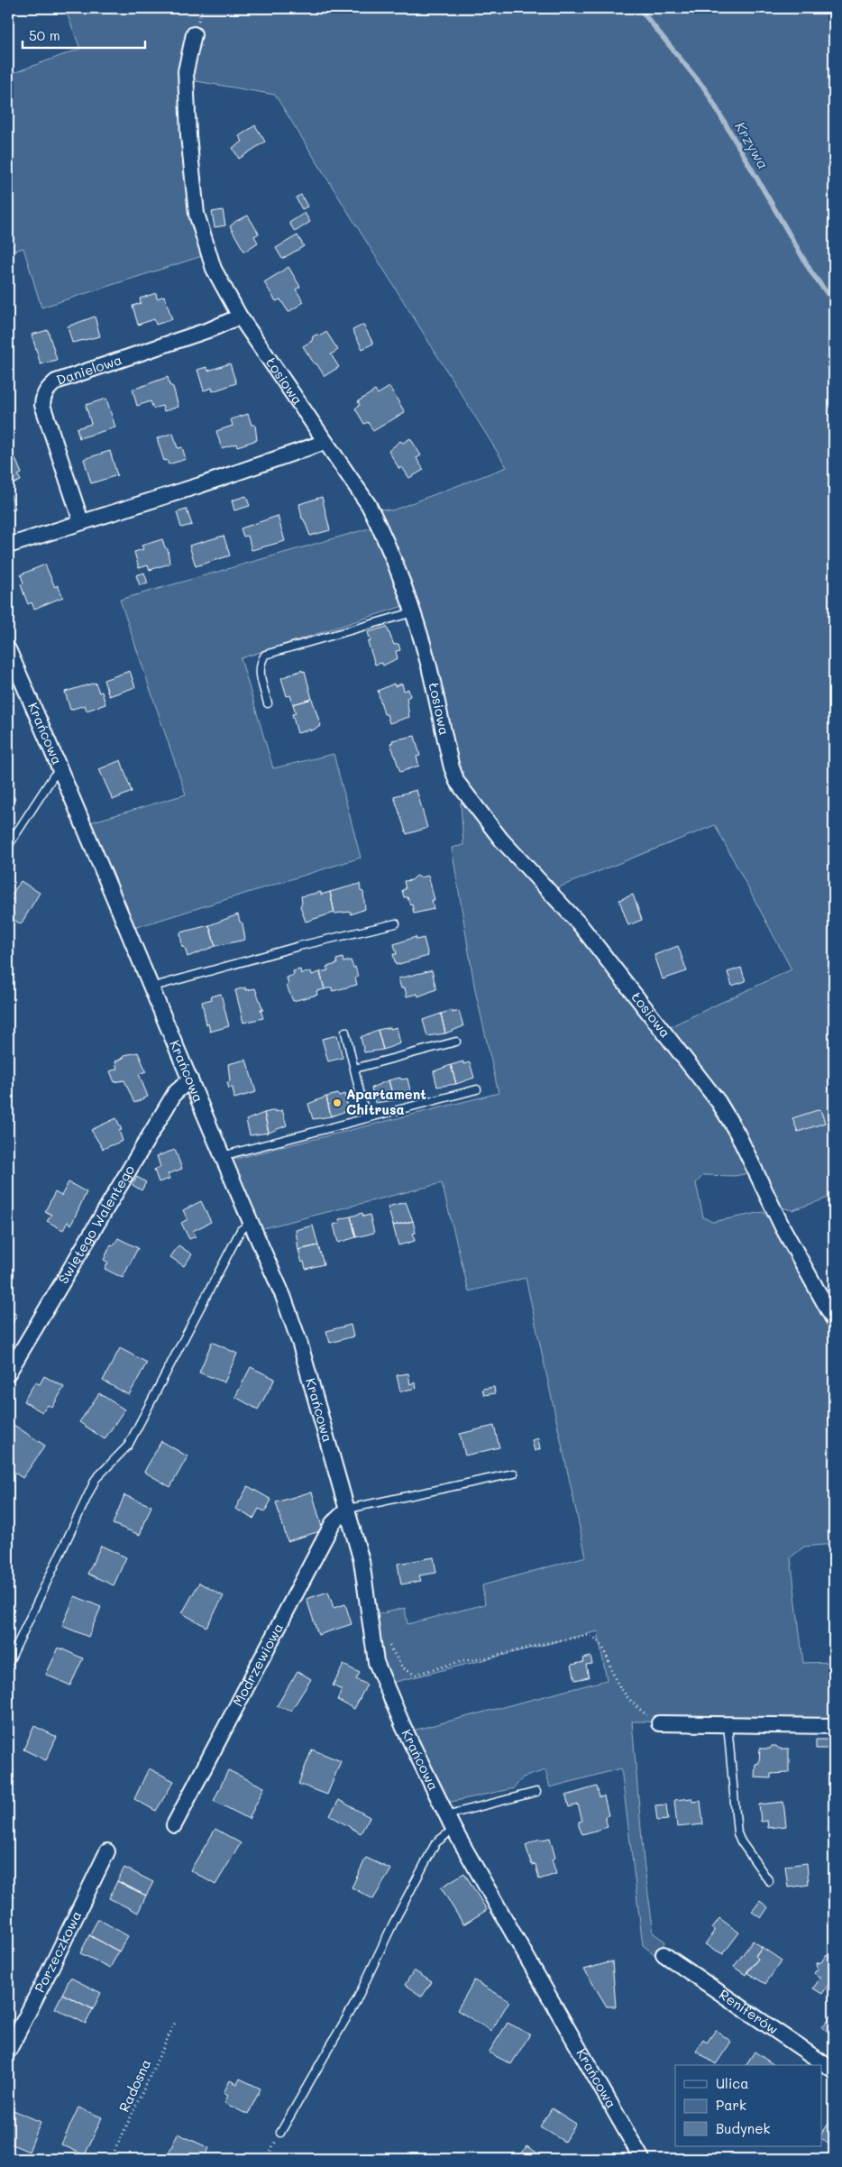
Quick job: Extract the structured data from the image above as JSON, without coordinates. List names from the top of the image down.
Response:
{
  "streets": {
    "street": [
      "Danielowa",
      "Łosiowa",
      "Krańcowa",
      "Świętego Walentego",
      "Modrzewiowa",
      "Porzeczkowa",
      "Reniferów"
    ],
    "path": ["Radosna"]
  },
  "crossings": [
    ["Danielowa", "Łosiowa"],
    ["Krańcowa", "Świętego Walentego"],
    ["Krańcowa", "Modrzewiowa"]
  ],
  "water": ["Krzywa"],
  "places": ["Apartament Chitrusa"],
  "legend": ["Ulica", "Park", "Budynek"],
  "scale_bar": "50 m"
}
